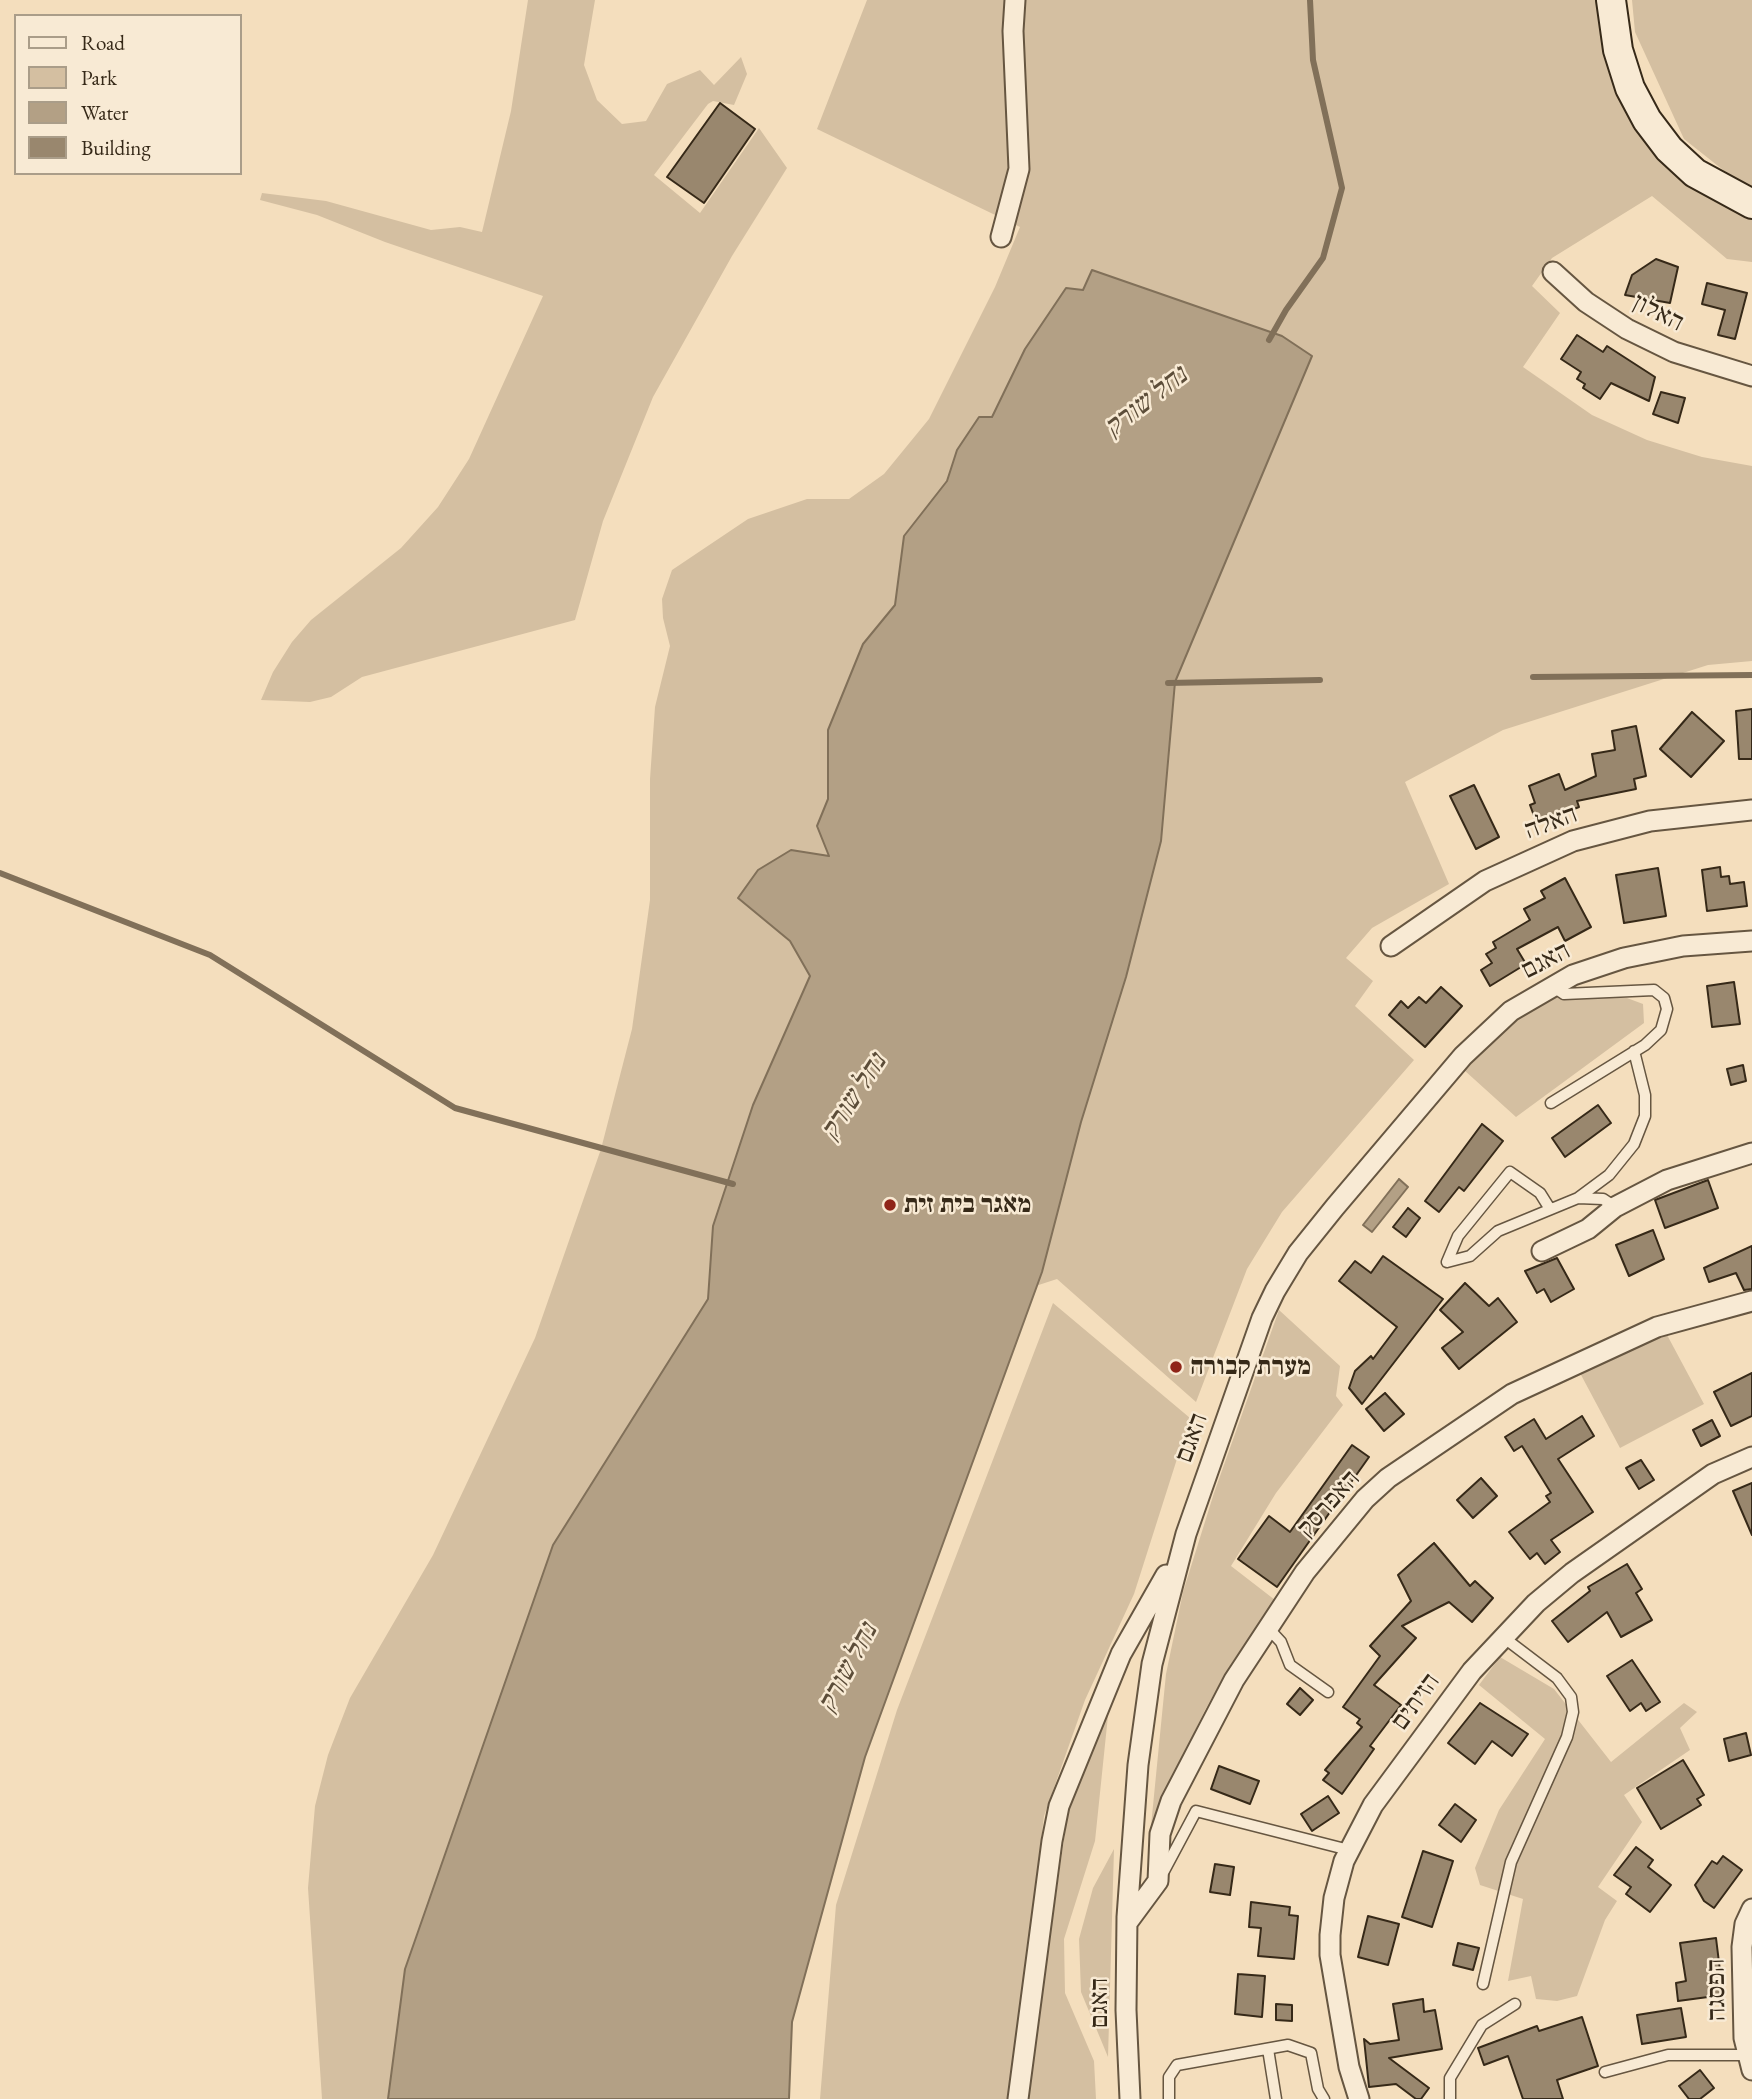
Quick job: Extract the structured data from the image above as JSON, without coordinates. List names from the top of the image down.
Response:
{
  "streets": {
    "street": [
      "האלון",
      "האלה",
      "האגם",
      "האפרסק",
      "הזיתים",
      "הפסגה"
    ]
  },
  "water": ["נחל שורק"],
  "places": ["מאגר בית זית", "מערת קבורה"],
  "legend": [
    "Road",
    "Park",
    "Water",
    "Building"
  ]
}
